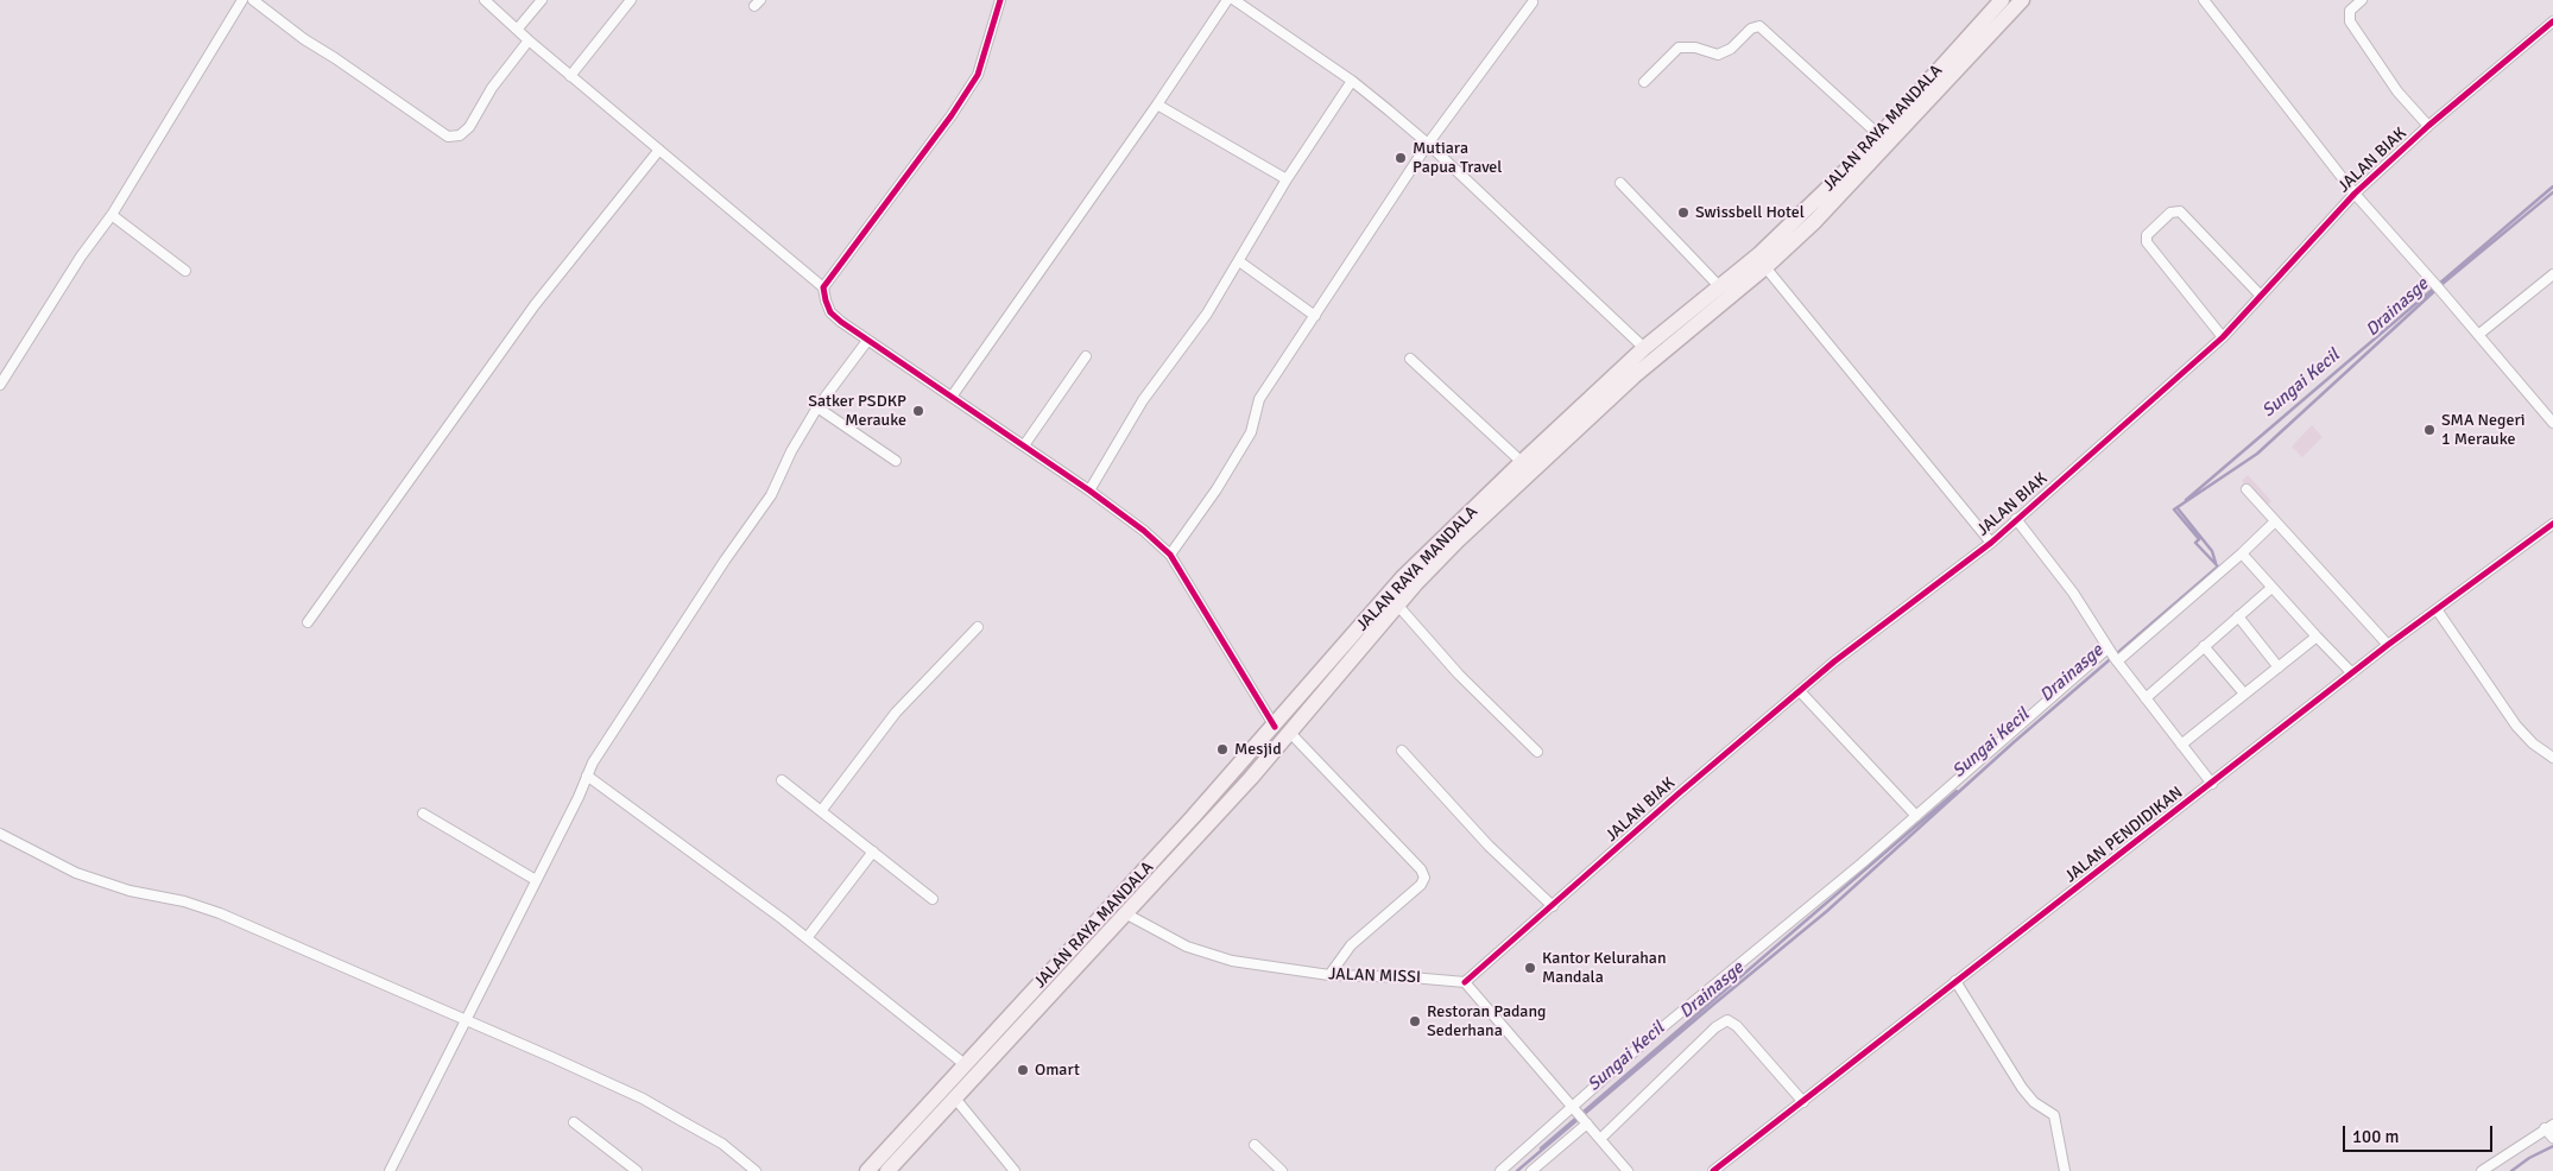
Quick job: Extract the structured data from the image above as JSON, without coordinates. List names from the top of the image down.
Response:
{
  "streets": {
    "highway": ["JALAN RAYA MANDALA"],
    "street": ["JALAN BIAK", "JALAN PENDIDIKAN", "JALAN MISSI"]
  },
  "crossings": [
    ["JALAN RAYA MANDALA", "JALAN MISSI"],
    ["JALAN BIAK", "JALAN MISSI"]
  ],
  "water": ["Drainasge", "Sungai Kecil"],
  "places": [
    "Mutiara Papua Travel",
    "Swissbell Hotel",
    "Satker PSDKP Merauke",
    "SMA Negeri 1 Merauke",
    "Mesjid",
    "Kantor Kelurahan Mandala",
    "Restoran Padang Sederhana",
    "Omart"
  ],
  "scale_bar": "100 m"
}
